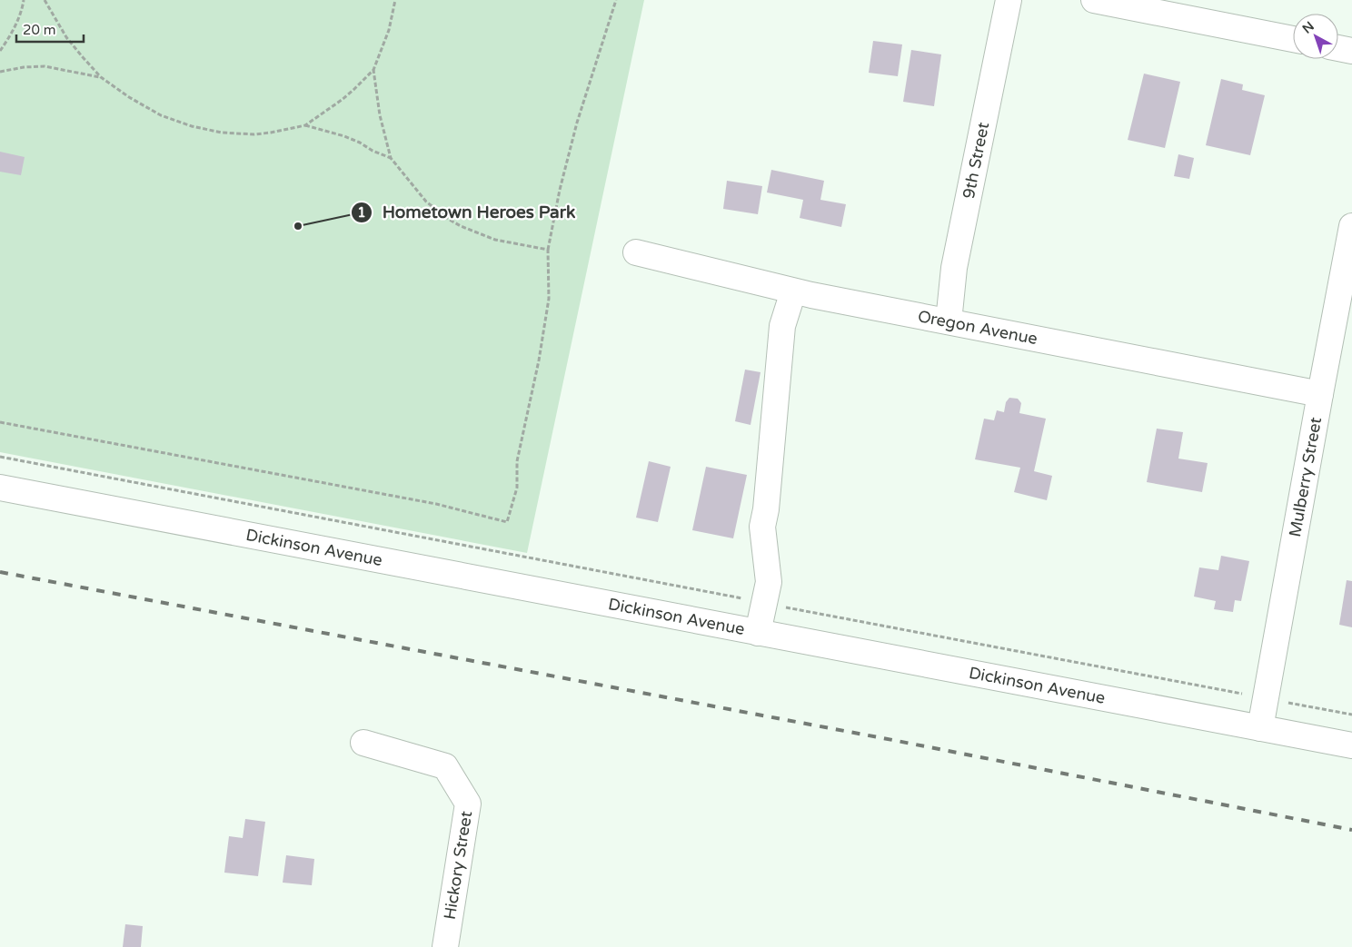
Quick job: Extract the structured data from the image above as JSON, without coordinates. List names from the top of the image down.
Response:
{
  "streets": {
    "street": [
      "9th Street",
      "Oregon Avenue",
      "Mulberry Street",
      "Dickinson Avenue",
      "Hickory Street"
    ]
  },
  "crossings": [
    ["9th Street", "Oregon Avenue"],
    ["Oregon Avenue", "Mulberry Street"],
    ["Mulberry Street", "Dickinson Avenue"]
  ],
  "places": ["Hometown Heroes Park"],
  "scale_bar": "20 m",
  "north": "top left"
}
